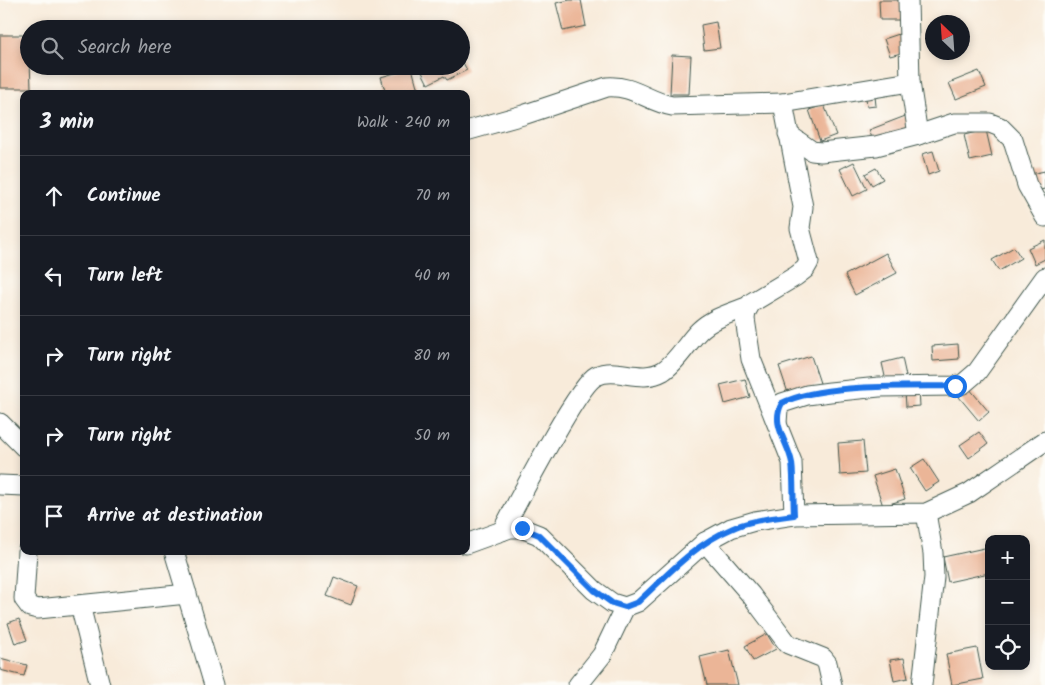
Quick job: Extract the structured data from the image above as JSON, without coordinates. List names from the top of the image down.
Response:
{
  "north": "top left",
  "page": {
    "search": "Search here",
    "heading": ["3 min", "Walk · 240 m"],
    "list": [
      ["Continue", "70 m"],
      ["Turn left", "40 m"],
      ["Turn right", "80 m"],
      ["Turn right", "50 m"],
      "Arrive at destination"
    ],
    "map_buttons": ["+", "−"]
  }
}
